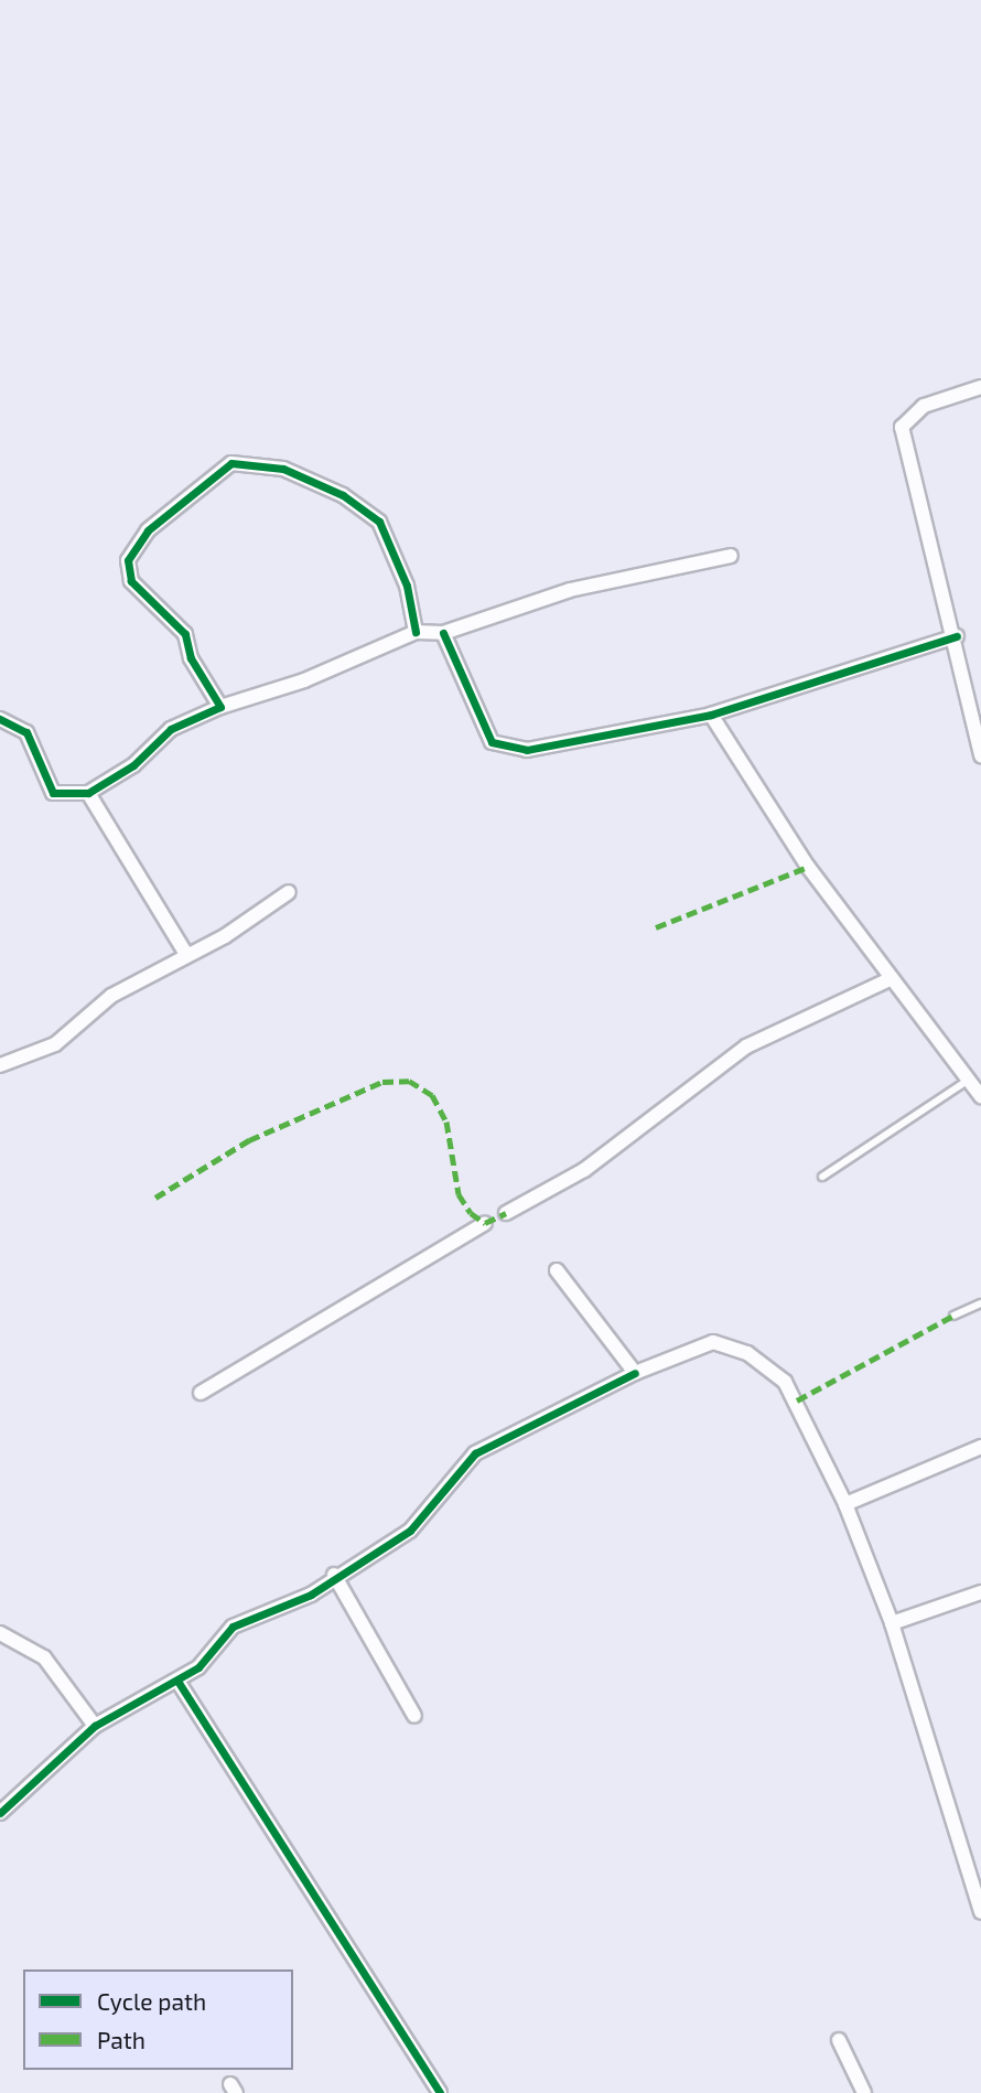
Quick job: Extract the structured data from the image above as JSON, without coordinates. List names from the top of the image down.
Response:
{
  "legend": ["Cycle path", "Path"]
}
